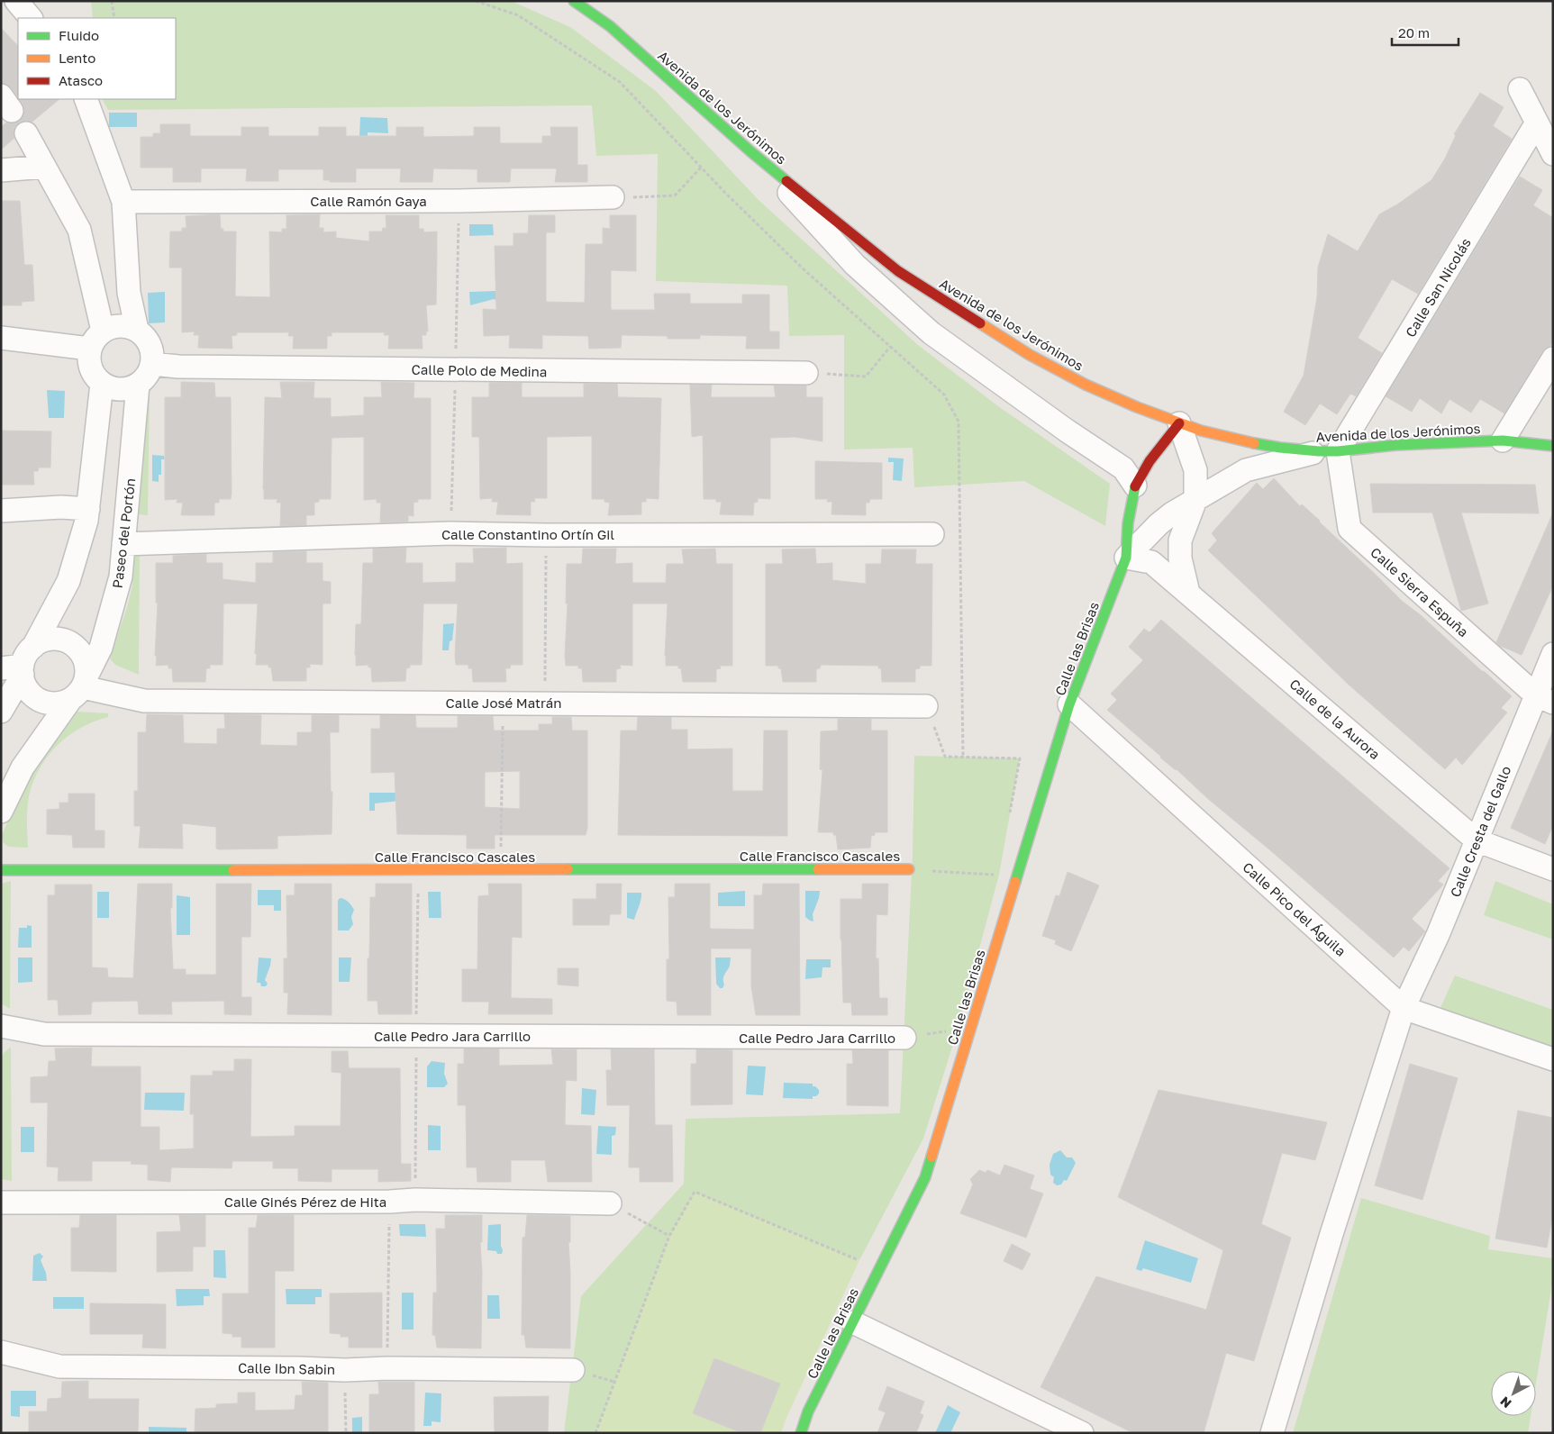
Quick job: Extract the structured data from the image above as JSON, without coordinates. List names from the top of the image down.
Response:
{
  "streets": {
    "street": [
      "Avenida de los Jerónimos",
      "Calle Ramón Gaya",
      "Calle San Nicolás",
      "Calle Polo de Medina",
      "Paseo del Portón",
      "Calle Constantino Ortín Gil",
      "Calle Sierra Espuña",
      "Calle las Brisas",
      "Calle José Matrán",
      "Calle de la Aurora",
      "Calle Cresta del Gallo",
      "Calle Francisco Cascales",
      "Calle Pico del Águila",
      "Calle Pedro Jara Carrillo",
      "Calle Ginés Pérez de Hita",
      "Calle Ibn Sabin"
    ]
  },
  "crossings": [
    ["Avenida de los Jerónimos", "Calle San Nicolás"],
    ["Avenida de los Jerónimos", "Calle Sierra Espuña"],
    ["Avenida de los Jerónimos", "Calle las Brisas"],
    ["Calle San Nicolás", "Calle Sierra Espuña"],
    ["Calle Polo de Medina", "Paseo del Portón"],
    ["Paseo del Portón", "Calle Constantino Ortín Gil"],
    ["Paseo del Portón", "Calle José Matrán"],
    ["Calle Sierra Espuña", "Calle Cresta del Gallo"],
    ["Calle las Brisas", "Calle de la Aurora"],
    ["Calle las Brisas", "Calle Pico del Águila"],
    ["Calle de la Aurora", "Calle Cresta del Gallo"],
    ["Calle Cresta del Gallo", "Calle Pico del Águila"]
  ],
  "legend": ["Fluido", "Lento", "Atasco"],
  "scale_bar": "20 m",
  "north": "bottom left"
}
